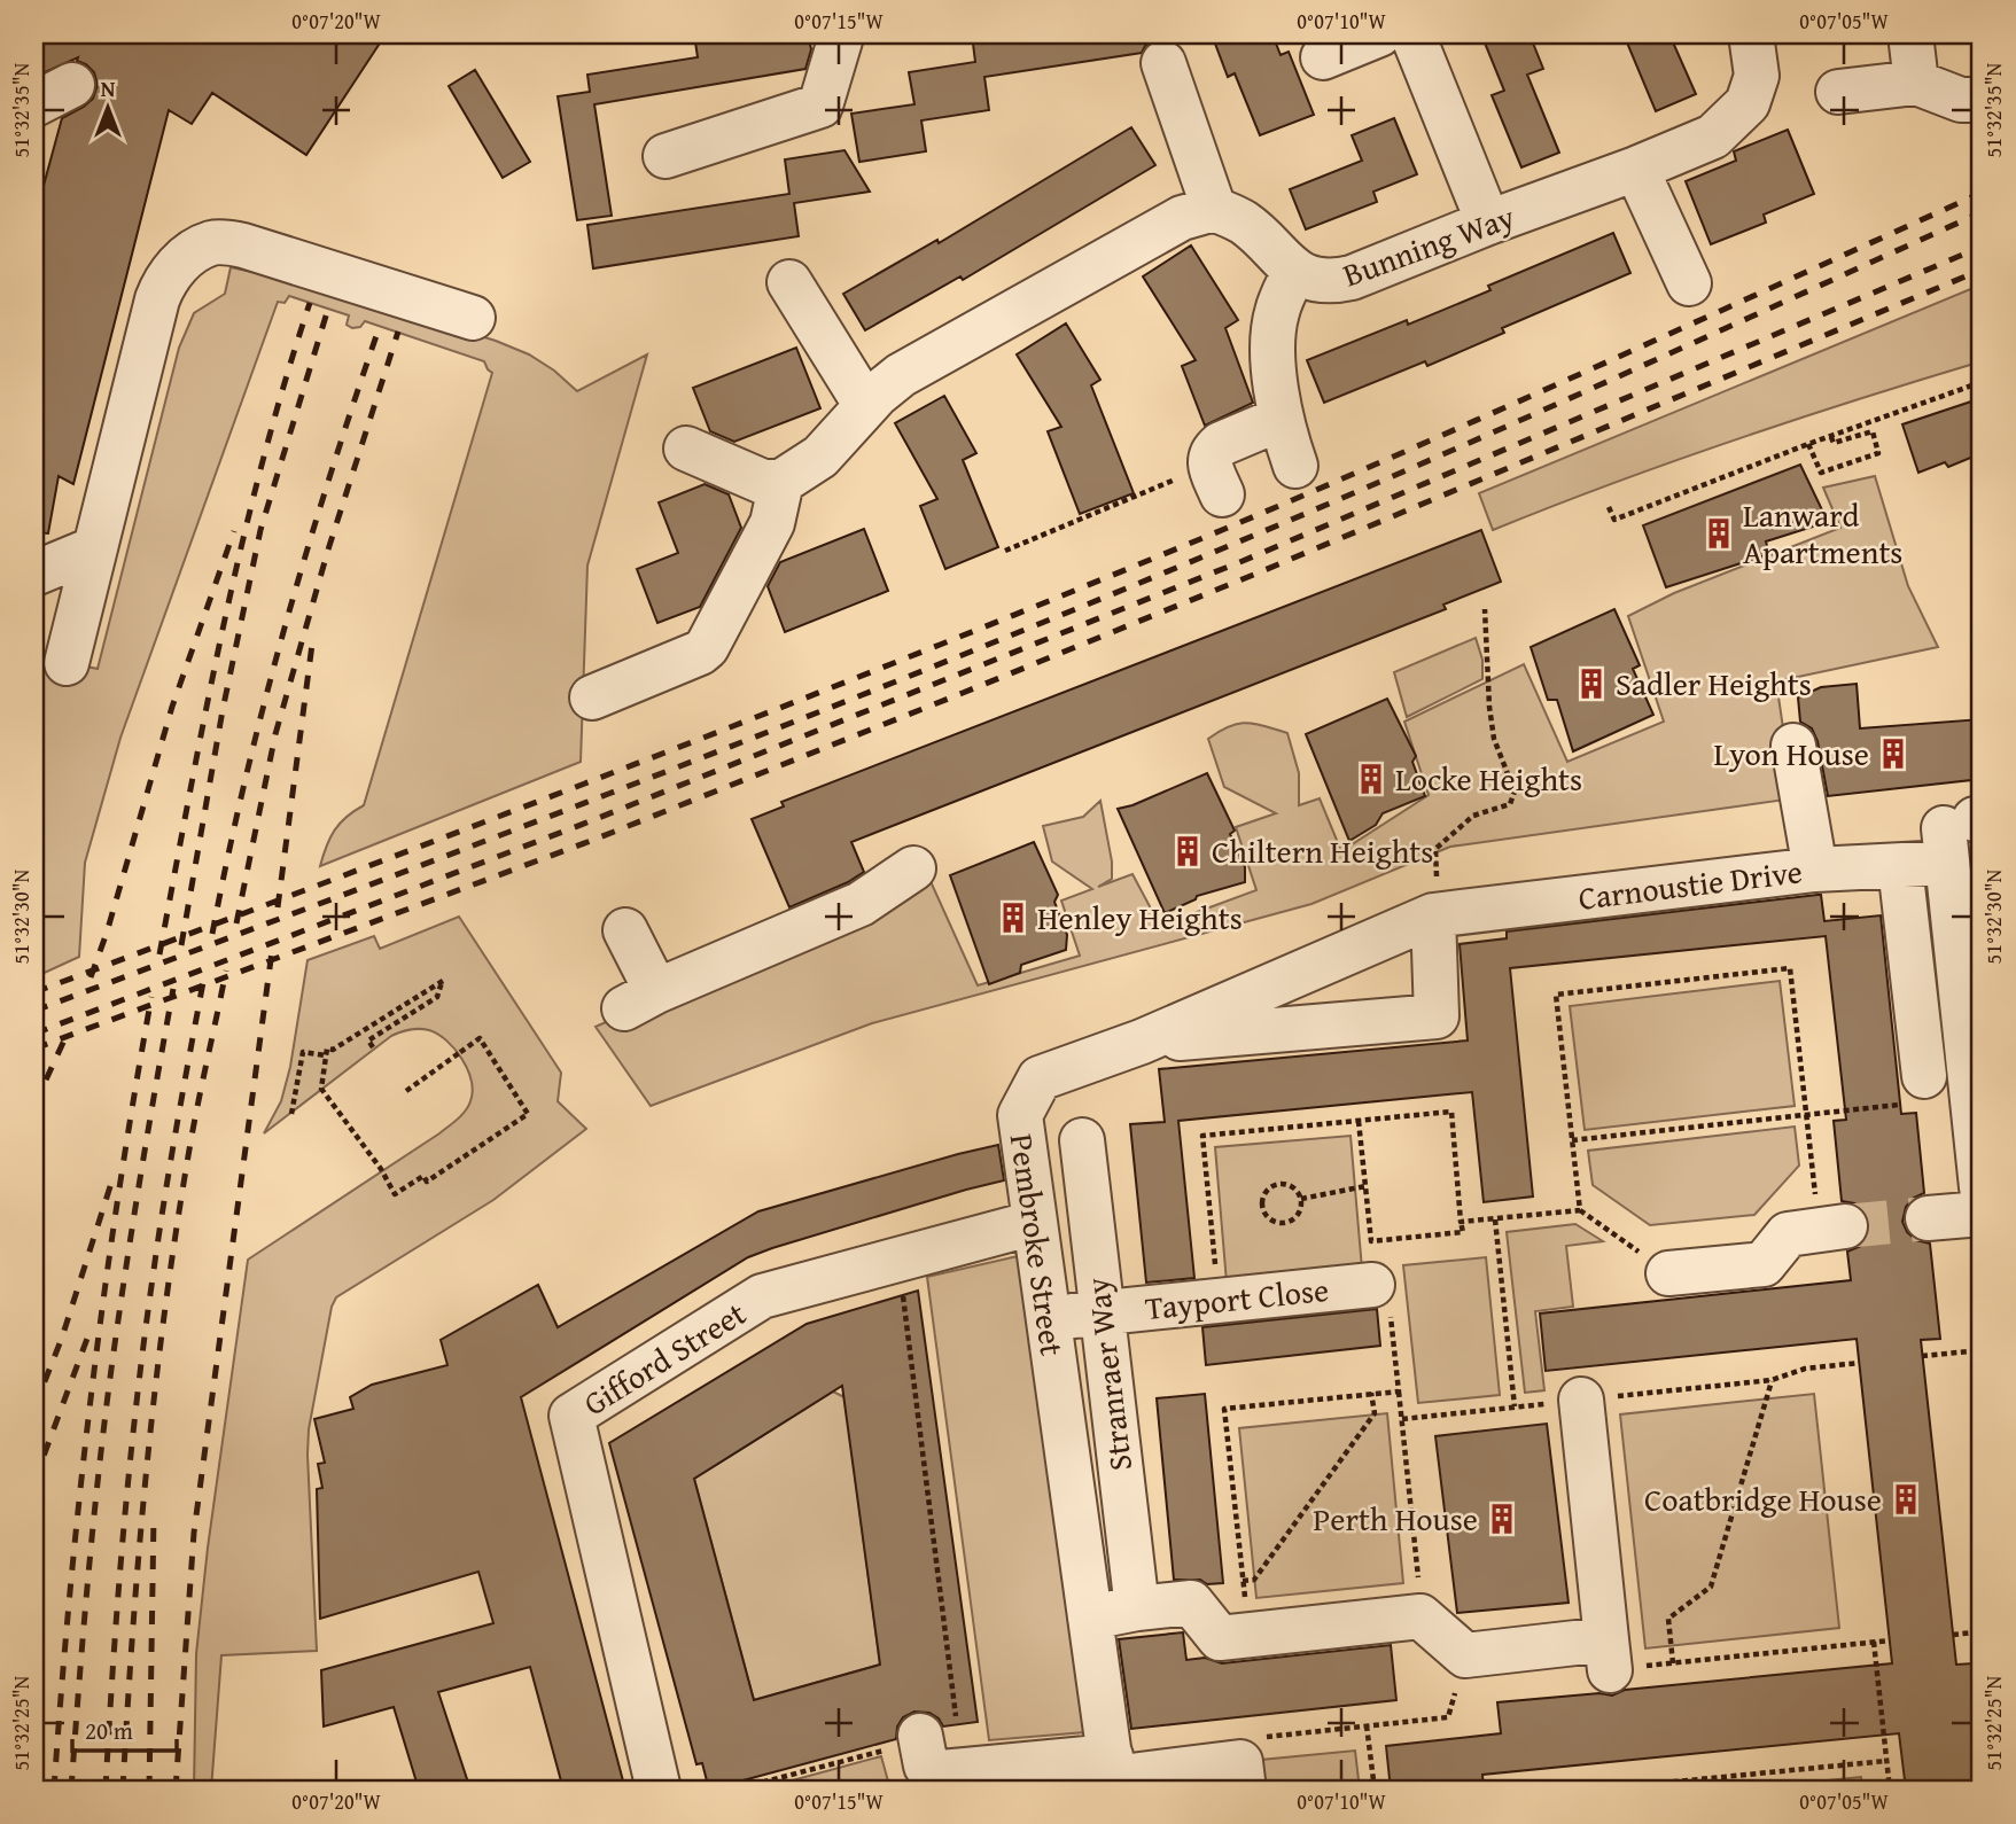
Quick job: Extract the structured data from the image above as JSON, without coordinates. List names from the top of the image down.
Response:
{
  "streets": {
    "street": [
      "Bunning Way",
      "Carnoustie Drive",
      "Pembroke Street",
      "Tayport Close",
      "Gifford Street",
      "Stranraer Way"
    ]
  },
  "crossings": [
    ["Carnoustie Drive", "Pembroke Street"],
    ["Pembroke Street", "Tayport Close"],
    ["Pembroke Street", "Gifford Street"],
    ["Tayport Close", "Stranraer Way"]
  ],
  "places": {
    "building": [
      "Lanward Apartments",
      "Sadler Heights",
      "Lyon House",
      "Locke Heights",
      "Chiltern Heights",
      "Henley Heights",
      "Coatbridge House",
      "Perth House"
    ]
  },
  "scale_bar": "20 m",
  "north": "top",
  "coordinates": [
    "0°07'20\"W",
    "0°07'15\"W",
    "0°07'10\"W",
    "0°07'05\"W",
    "51°32'35\"N",
    "51°32'30\"N",
    "51°32'25\"N"
  ]
}
